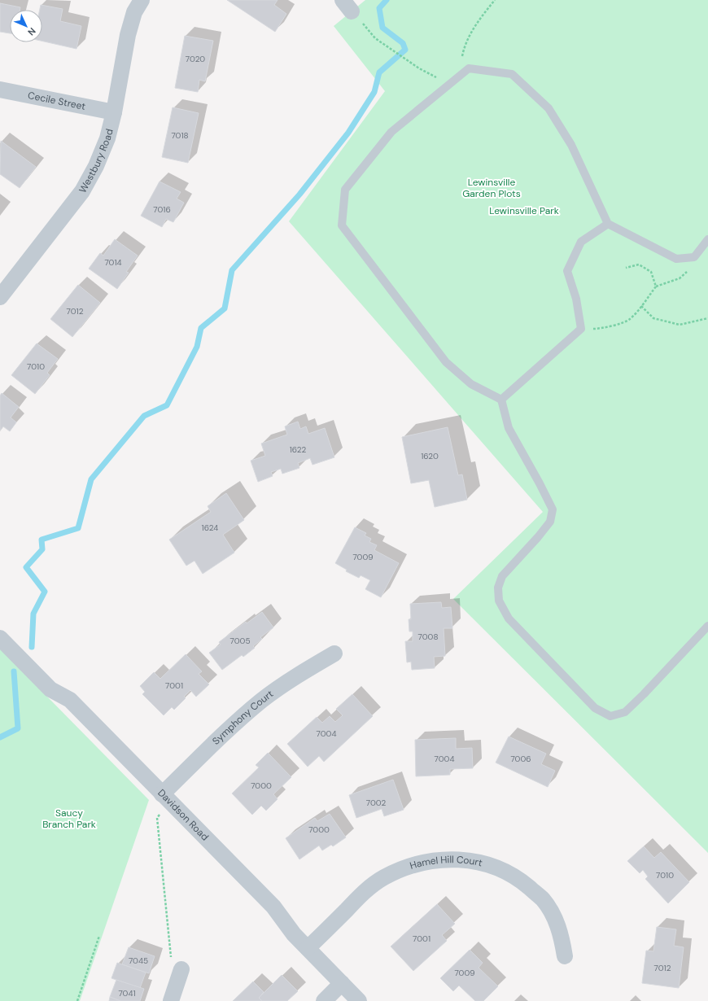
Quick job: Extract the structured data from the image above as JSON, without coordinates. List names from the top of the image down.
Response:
{
  "streets": {
    "street": [
      "Cecile Street",
      "Westbury Road",
      "Symphony Court",
      "Davidson Road",
      "Hamel Hill Court"
    ]
  },
  "crossings": [
    ["Cecile Street", "Westbury Road"],
    ["Symphony Court", "Davidson Road"],
    ["Davidson Road", "Hamel Hill Court"]
  ],
  "parks": ["Lewinsville Garden Plots", "Lewinsville Park", "Saucy Branch Park"],
  "house_numbers": [
    "7020",
    "7018",
    "7016",
    "7014",
    "7012",
    "7010",
    "1622",
    "1620",
    "1624",
    "7009",
    "7008",
    "7005",
    "7001",
    "7004",
    "7004",
    "7006",
    "7000",
    "7002",
    "7000",
    "7010",
    "7001",
    "7045",
    "7012",
    "7009",
    "7041"
  ],
  "north": "bottom right"
}
